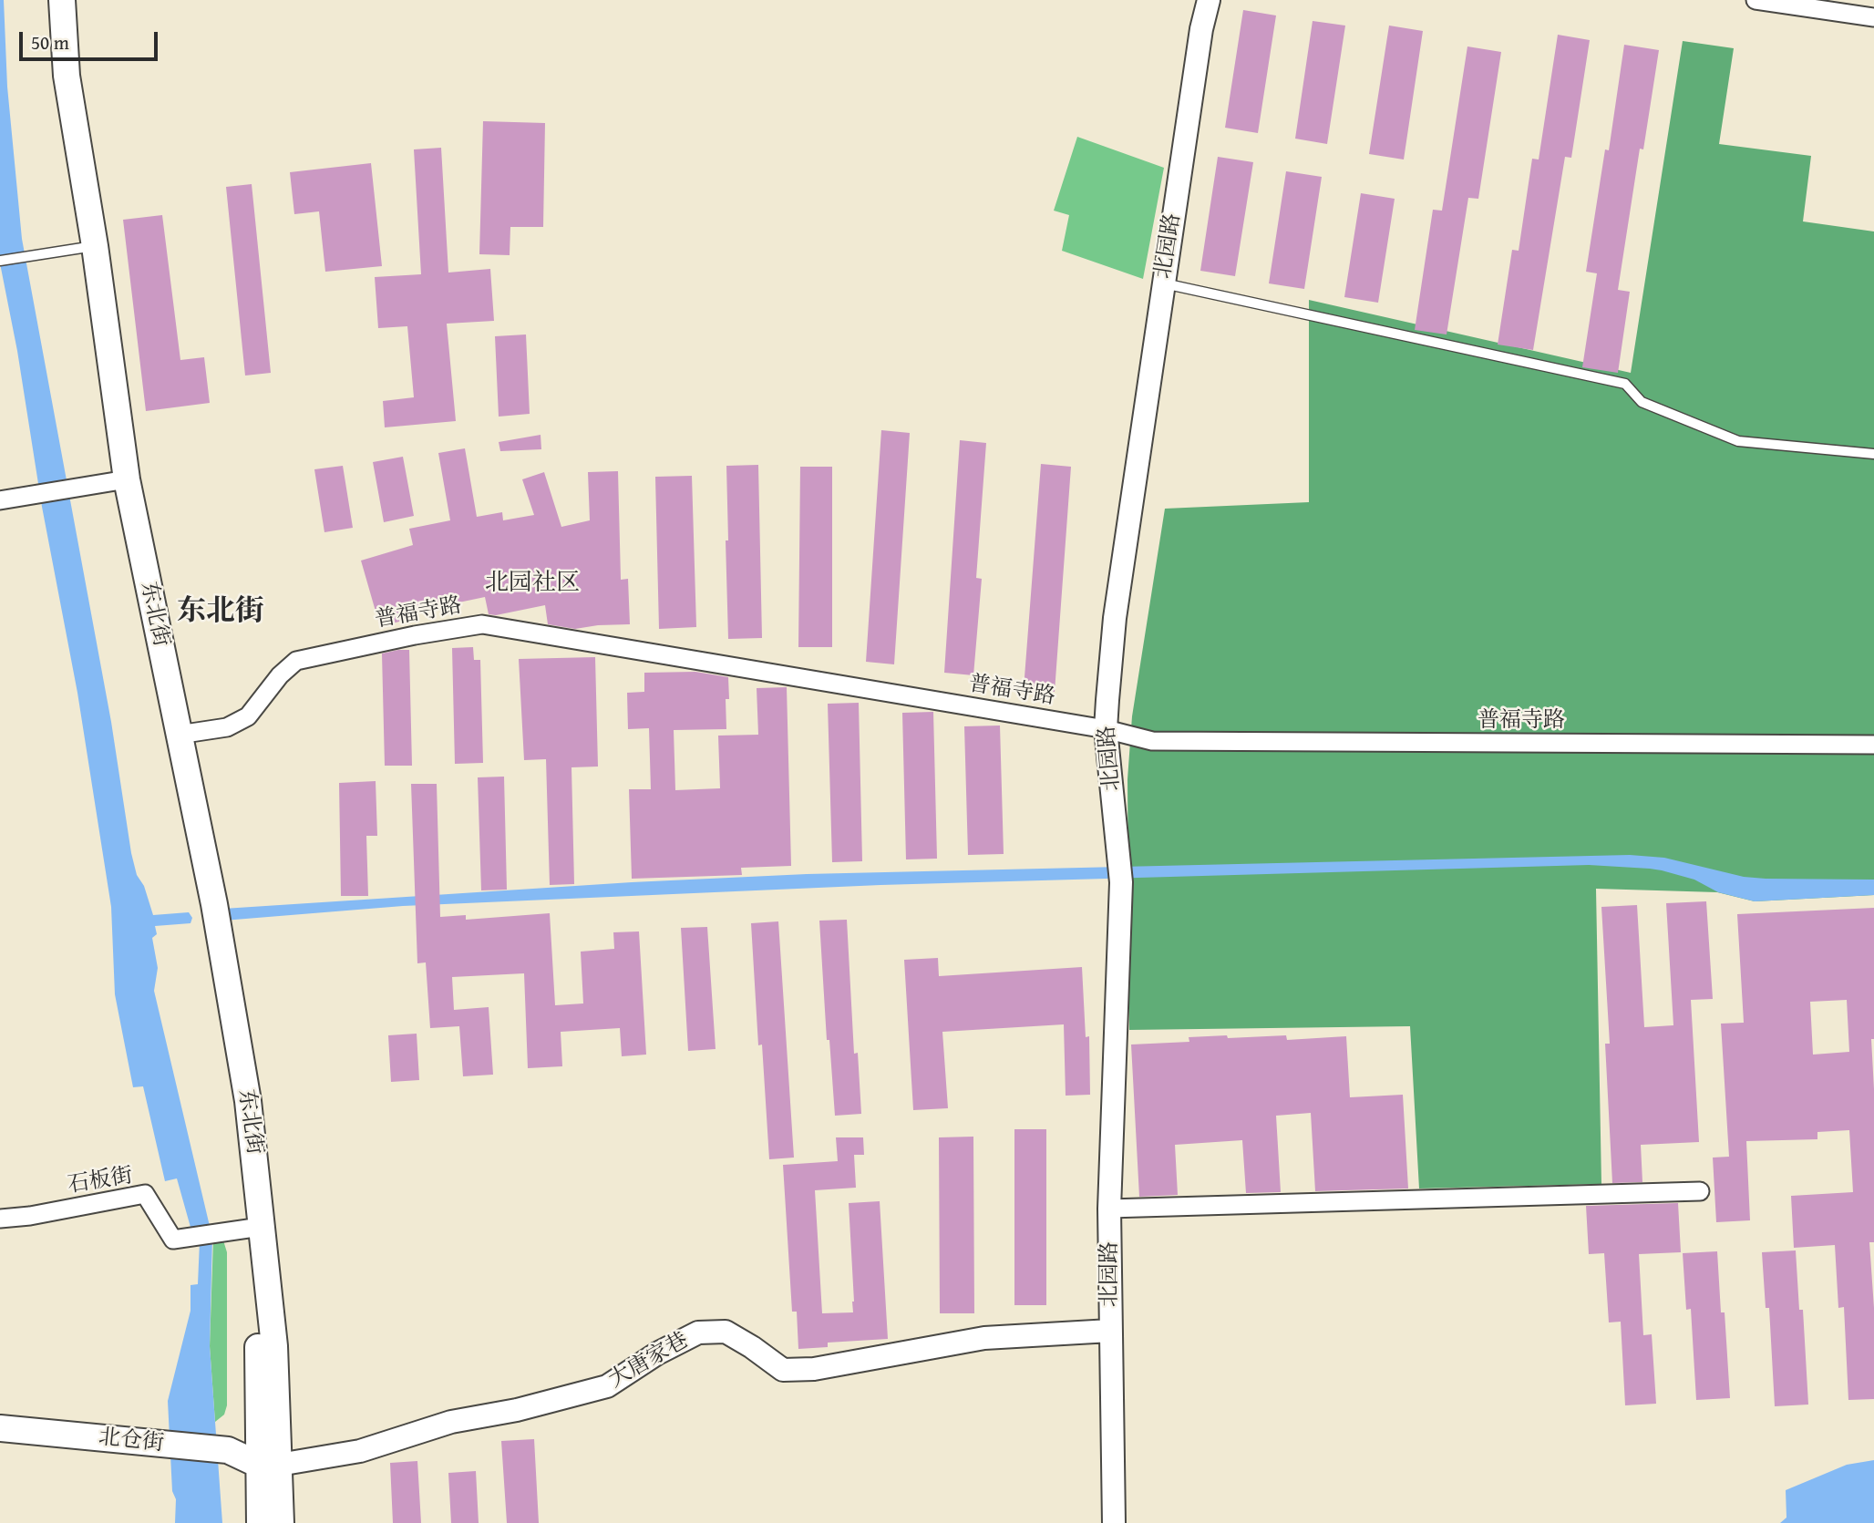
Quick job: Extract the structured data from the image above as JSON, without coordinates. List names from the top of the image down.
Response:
{
  "streets": {
    "main road": ["东北街", "北仓街"],
    "street": [
      "北园路",
      "普福寺路",
      "石板街",
      "大唐家巷"
    ]
  },
  "crossings": [
    ["北园路", "普福寺路"],
    ["北园路", "大唐家巷"],
    ["普福寺路", "东北街"],
    ["东北街", "石板街"],
    ["东北街", "大唐家巷"],
    ["东北街", "北仓街"],
    ["大唐家巷", "北仓街"]
  ],
  "districts": ["北园社区", "东北街"],
  "scale_bar": "50 m"
}
